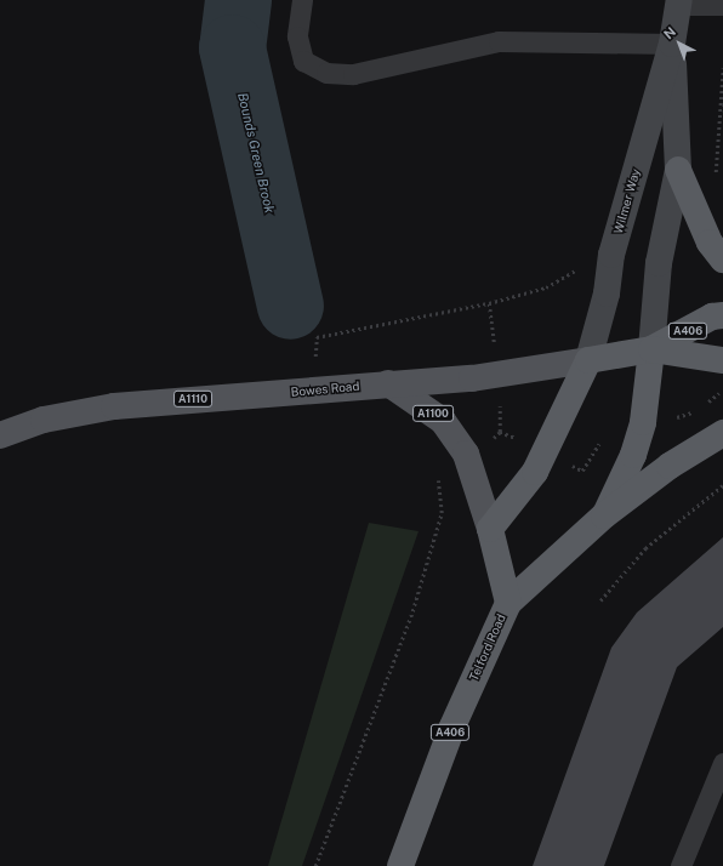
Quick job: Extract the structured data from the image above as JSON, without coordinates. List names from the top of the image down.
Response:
{
  "streets": {
    "highway": ["A406", "Bowes Road", "Telford Road"],
    "main road": ["Wilmer Way", "A1110", "A1100"]
  },
  "crossings": [
    ["Wilmer Way", "Bowes Road"],
    ["A406", "Telford Road"],
    ["Bowes Road", "A1100"],
    ["A1100", "Telford Road"]
  ],
  "water": ["Bounds Green Brook"],
  "north": "top left"
}
